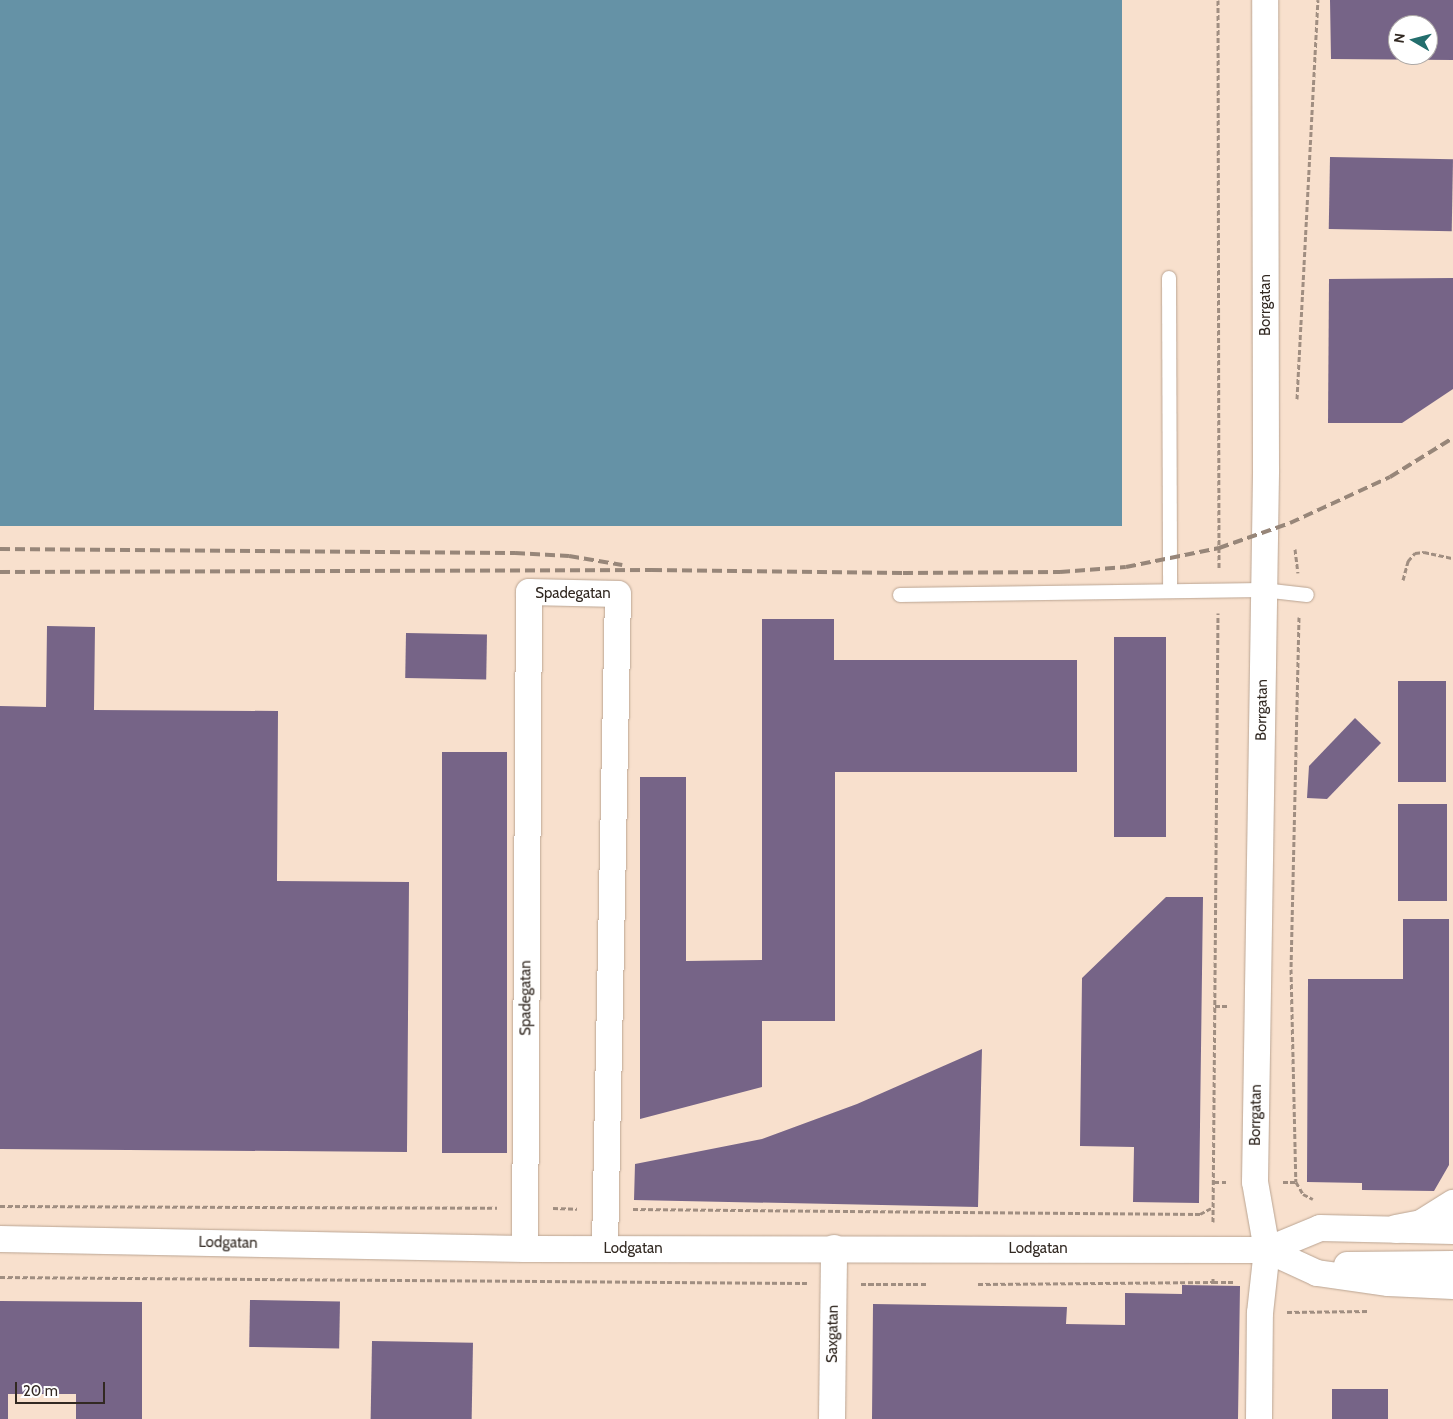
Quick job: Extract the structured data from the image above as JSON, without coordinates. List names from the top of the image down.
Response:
{
  "streets": {
    "street": [
      "Borrgatan",
      "Spadegatan",
      "Lodgatan",
      "Saxgatan"
    ]
  },
  "crossings": [
    ["Borrgatan", "Lodgatan"],
    ["Spadegatan", "Lodgatan"],
    ["Lodgatan", "Saxgatan"]
  ],
  "scale_bar": "20 m",
  "north": "left"
}
